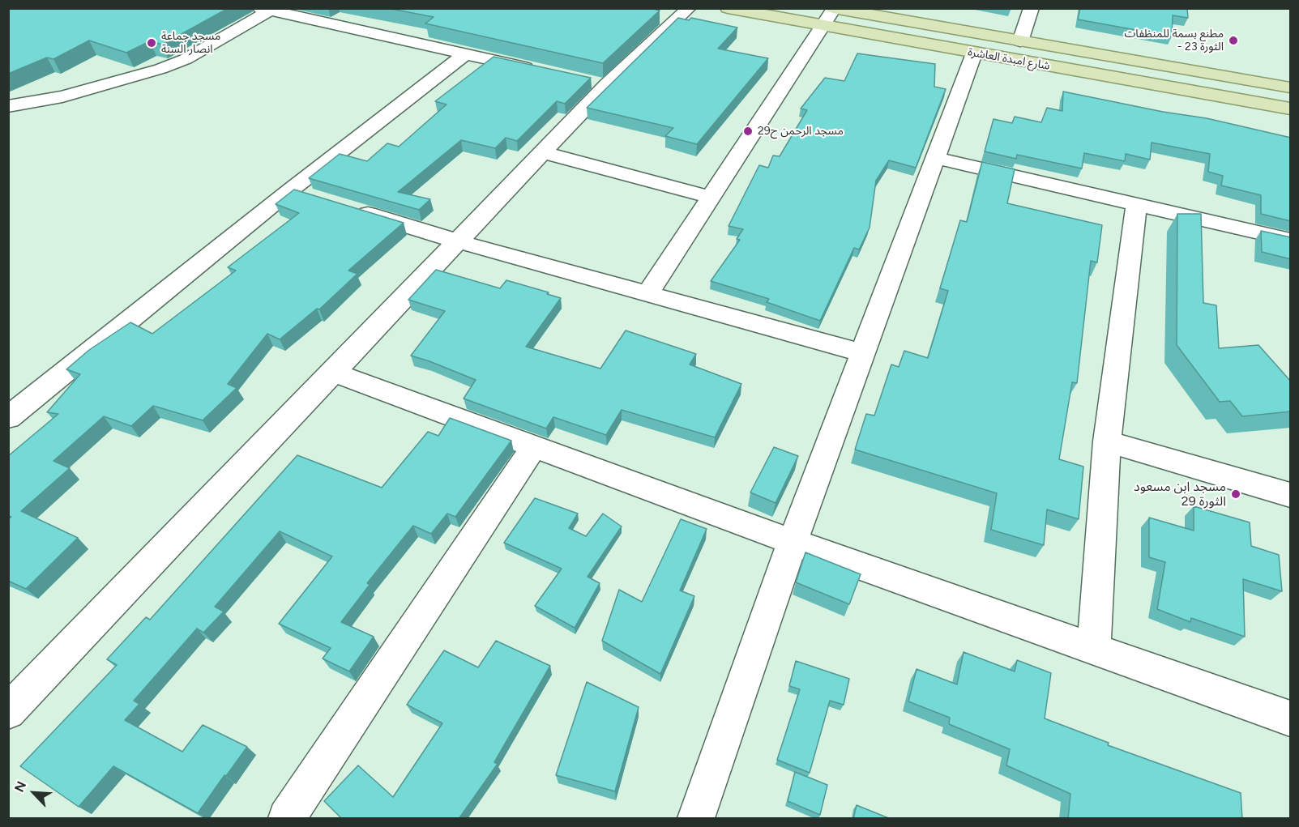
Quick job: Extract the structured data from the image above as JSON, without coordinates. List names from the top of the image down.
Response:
{
  "streets": {
    "main road": ["شارع امبدة العاشرة"]
  },
  "places": [
    "مطنع بسمة للمنظفات - الثورة 23",
    "مسجد جماعة انصار السنة",
    "مسجد الرحمن ح29",
    "مسجد ابن مسعود الثورة 29"
  ],
  "north": "top left"
}
